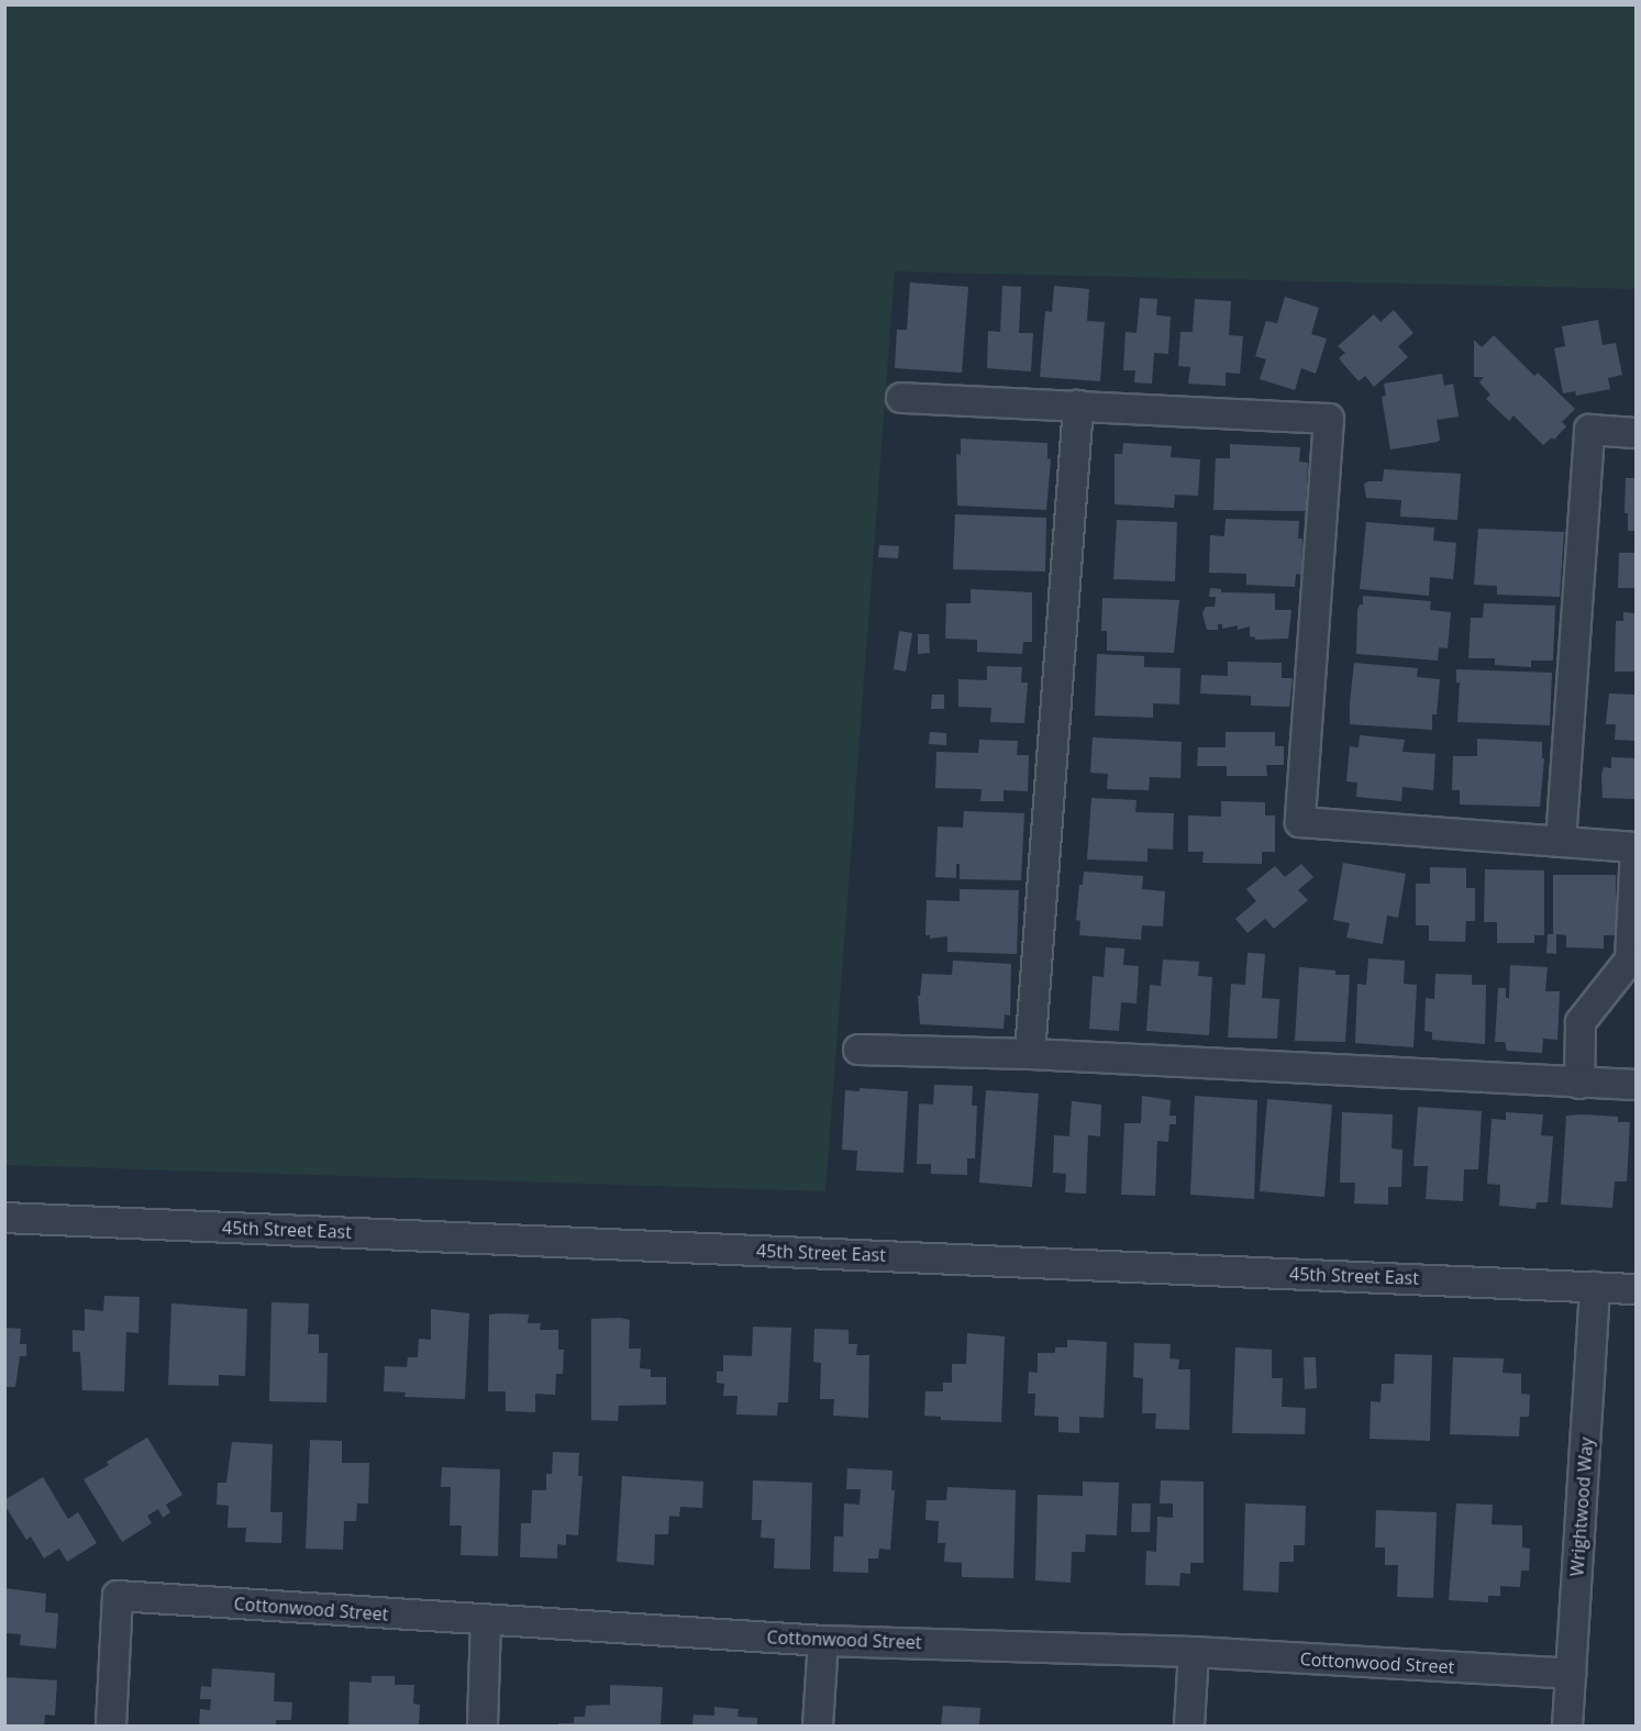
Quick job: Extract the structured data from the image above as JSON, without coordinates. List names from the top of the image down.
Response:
{
  "streets": {
    "street": ["45th Street East", "Wrightwood Way", "Cottonwood Street"]
  },
  "crossings": [
    ["45th Street East", "Wrightwood Way"],
    ["Wrightwood Way", "Cottonwood Street"]
  ]
}
